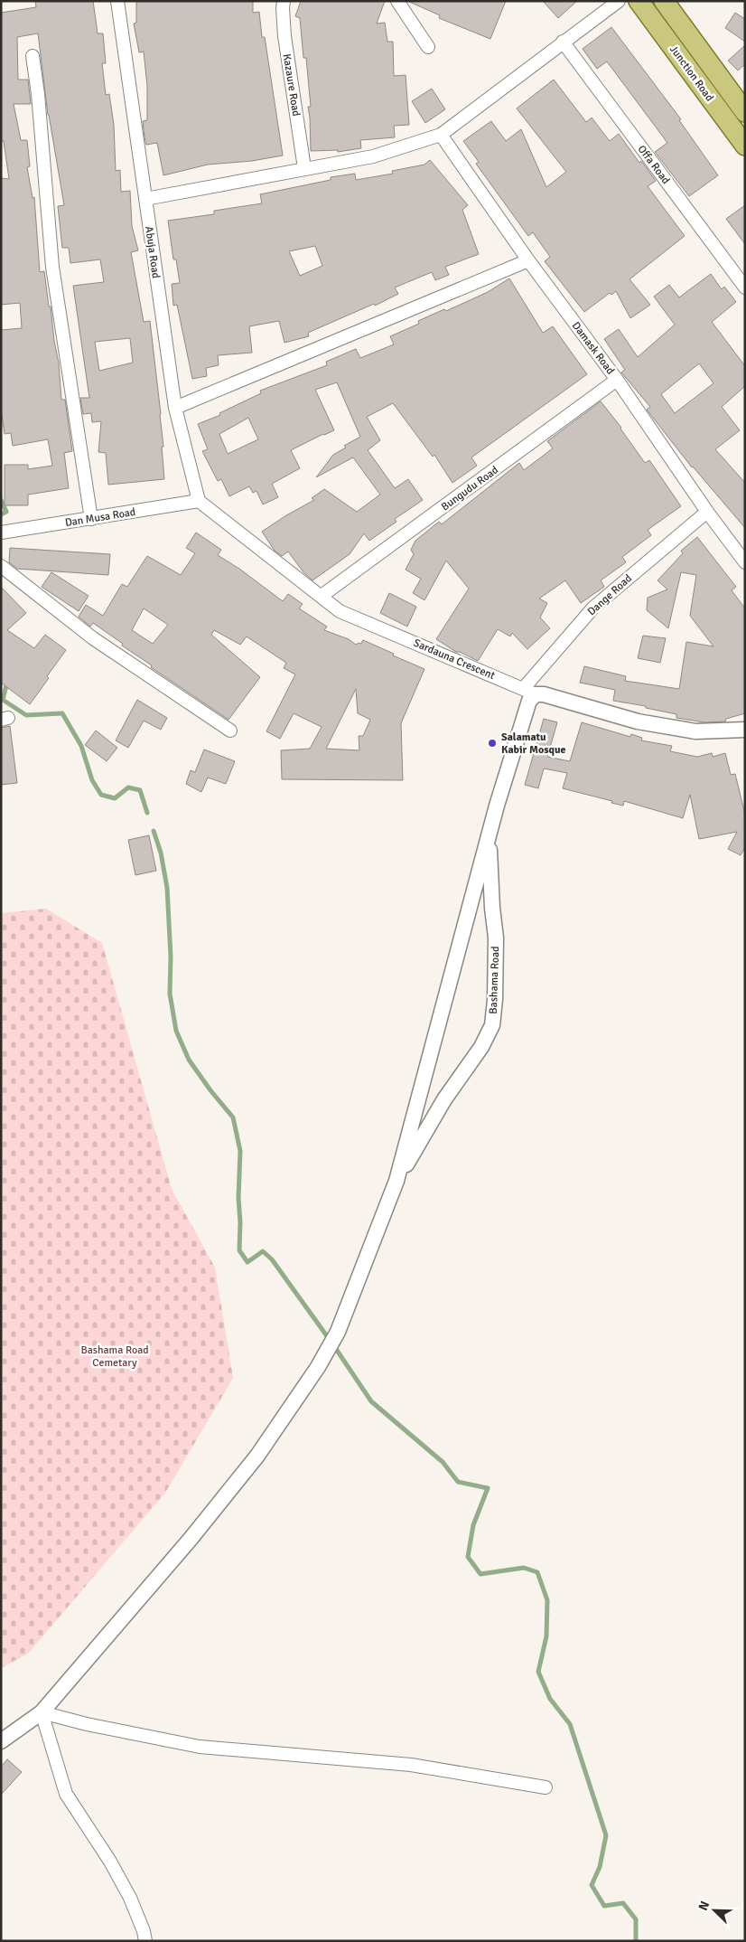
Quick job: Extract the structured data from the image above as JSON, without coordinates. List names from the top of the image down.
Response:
{
  "streets": {
    "main road": ["Junction Road"],
    "street": [
      "Kazaure Road",
      "Offa Road",
      "Abuja Road",
      "Damask Road",
      "Bungudu Road",
      "Dan Musa Road",
      "Dange Road",
      "Sardauna Crescent",
      "Bashama Road"
    ]
  },
  "crossings": [
    ["Abuja Road", "Dan Musa Road"],
    ["Abuja Road", "Sardauna Crescent"],
    ["Damask Road", "Bungudu Road"],
    ["Damask Road", "Dange Road"],
    ["Bungudu Road", "Sardauna Crescent"],
    ["Dan Musa Road", "Sardauna Crescent"],
    ["Dange Road", "Sardauna Crescent"],
    ["Dange Road", "Bashama Road"],
    ["Sardauna Crescent", "Bashama Road"]
  ],
  "parks": ["Bashama Road Cemetary"],
  "places": ["Salamatu Kabir Mosque"],
  "north": "top left"
}
